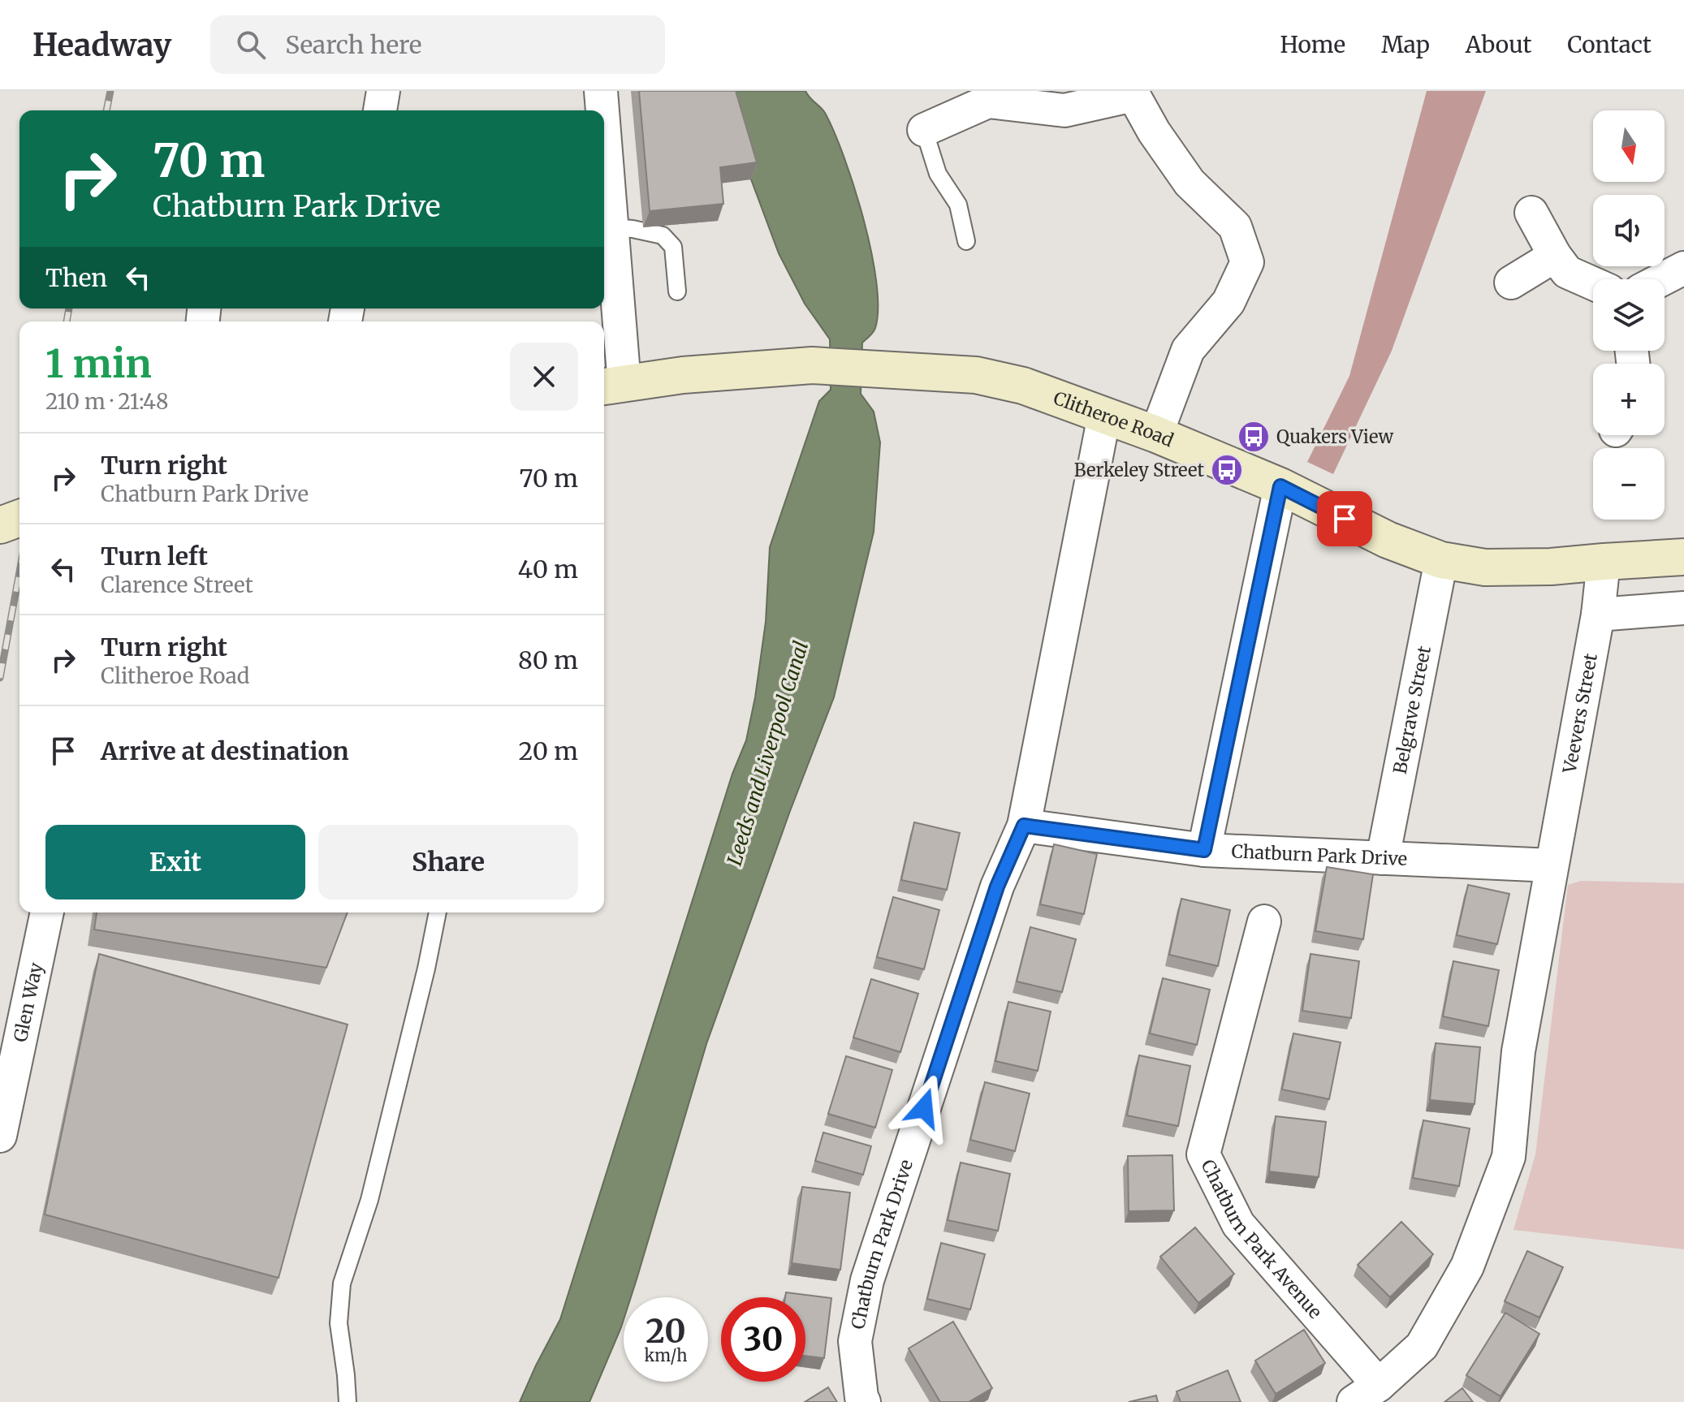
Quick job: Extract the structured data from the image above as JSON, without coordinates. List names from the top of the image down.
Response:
{
  "streets": {
    "main road": ["Clitheroe Road"],
    "street": [
      "Belgrave Street",
      "Veevers Street",
      "Chatburn Park Drive",
      "Glen Way",
      "Chatburn Park Avenue"
    ]
  },
  "crossings": [
    ["Clitheroe Road", "Belgrave Street"],
    ["Clitheroe Road", "Veevers Street"],
    ["Belgrave Street", "Chatburn Park Drive"],
    ["Veevers Street", "Chatburn Park Drive"]
  ],
  "water": ["Leeds and Liverpool Canal"],
  "places": {
    "bus stop": ["Quakers View", "Berkeley Street"]
  },
  "north": "bottom",
  "page": {
    "header": "Headway",
    "search": "Search here",
    "nav": [
      "Home",
      "Map",
      "About",
      "Contact"
    ],
    "map_buttons": ["+", "−"],
    "turn": ["70 m", "Chatburn Park Drive"],
    "then": "Then",
    "heading": ["1 min", "210 m · 21:48"],
    "list": [
      {
        "name": "Turn right",
        "note": "Chatburn Park Drive",
        "value": "70 m"
      },
      {
        "name": "Turn left",
        "note": "Clarence Street",
        "value": "40 m"
      },
      {
        "name": "Turn right",
        "note": "Clitheroe Road",
        "value": "80 m"
      },
      {
        "name": "Arrive at destination",
        "value": "20 m"
      }
    ],
    "buttons": ["Exit", "Share"],
    "speed": "20 km/h",
    "limit": "30"
  }
}
